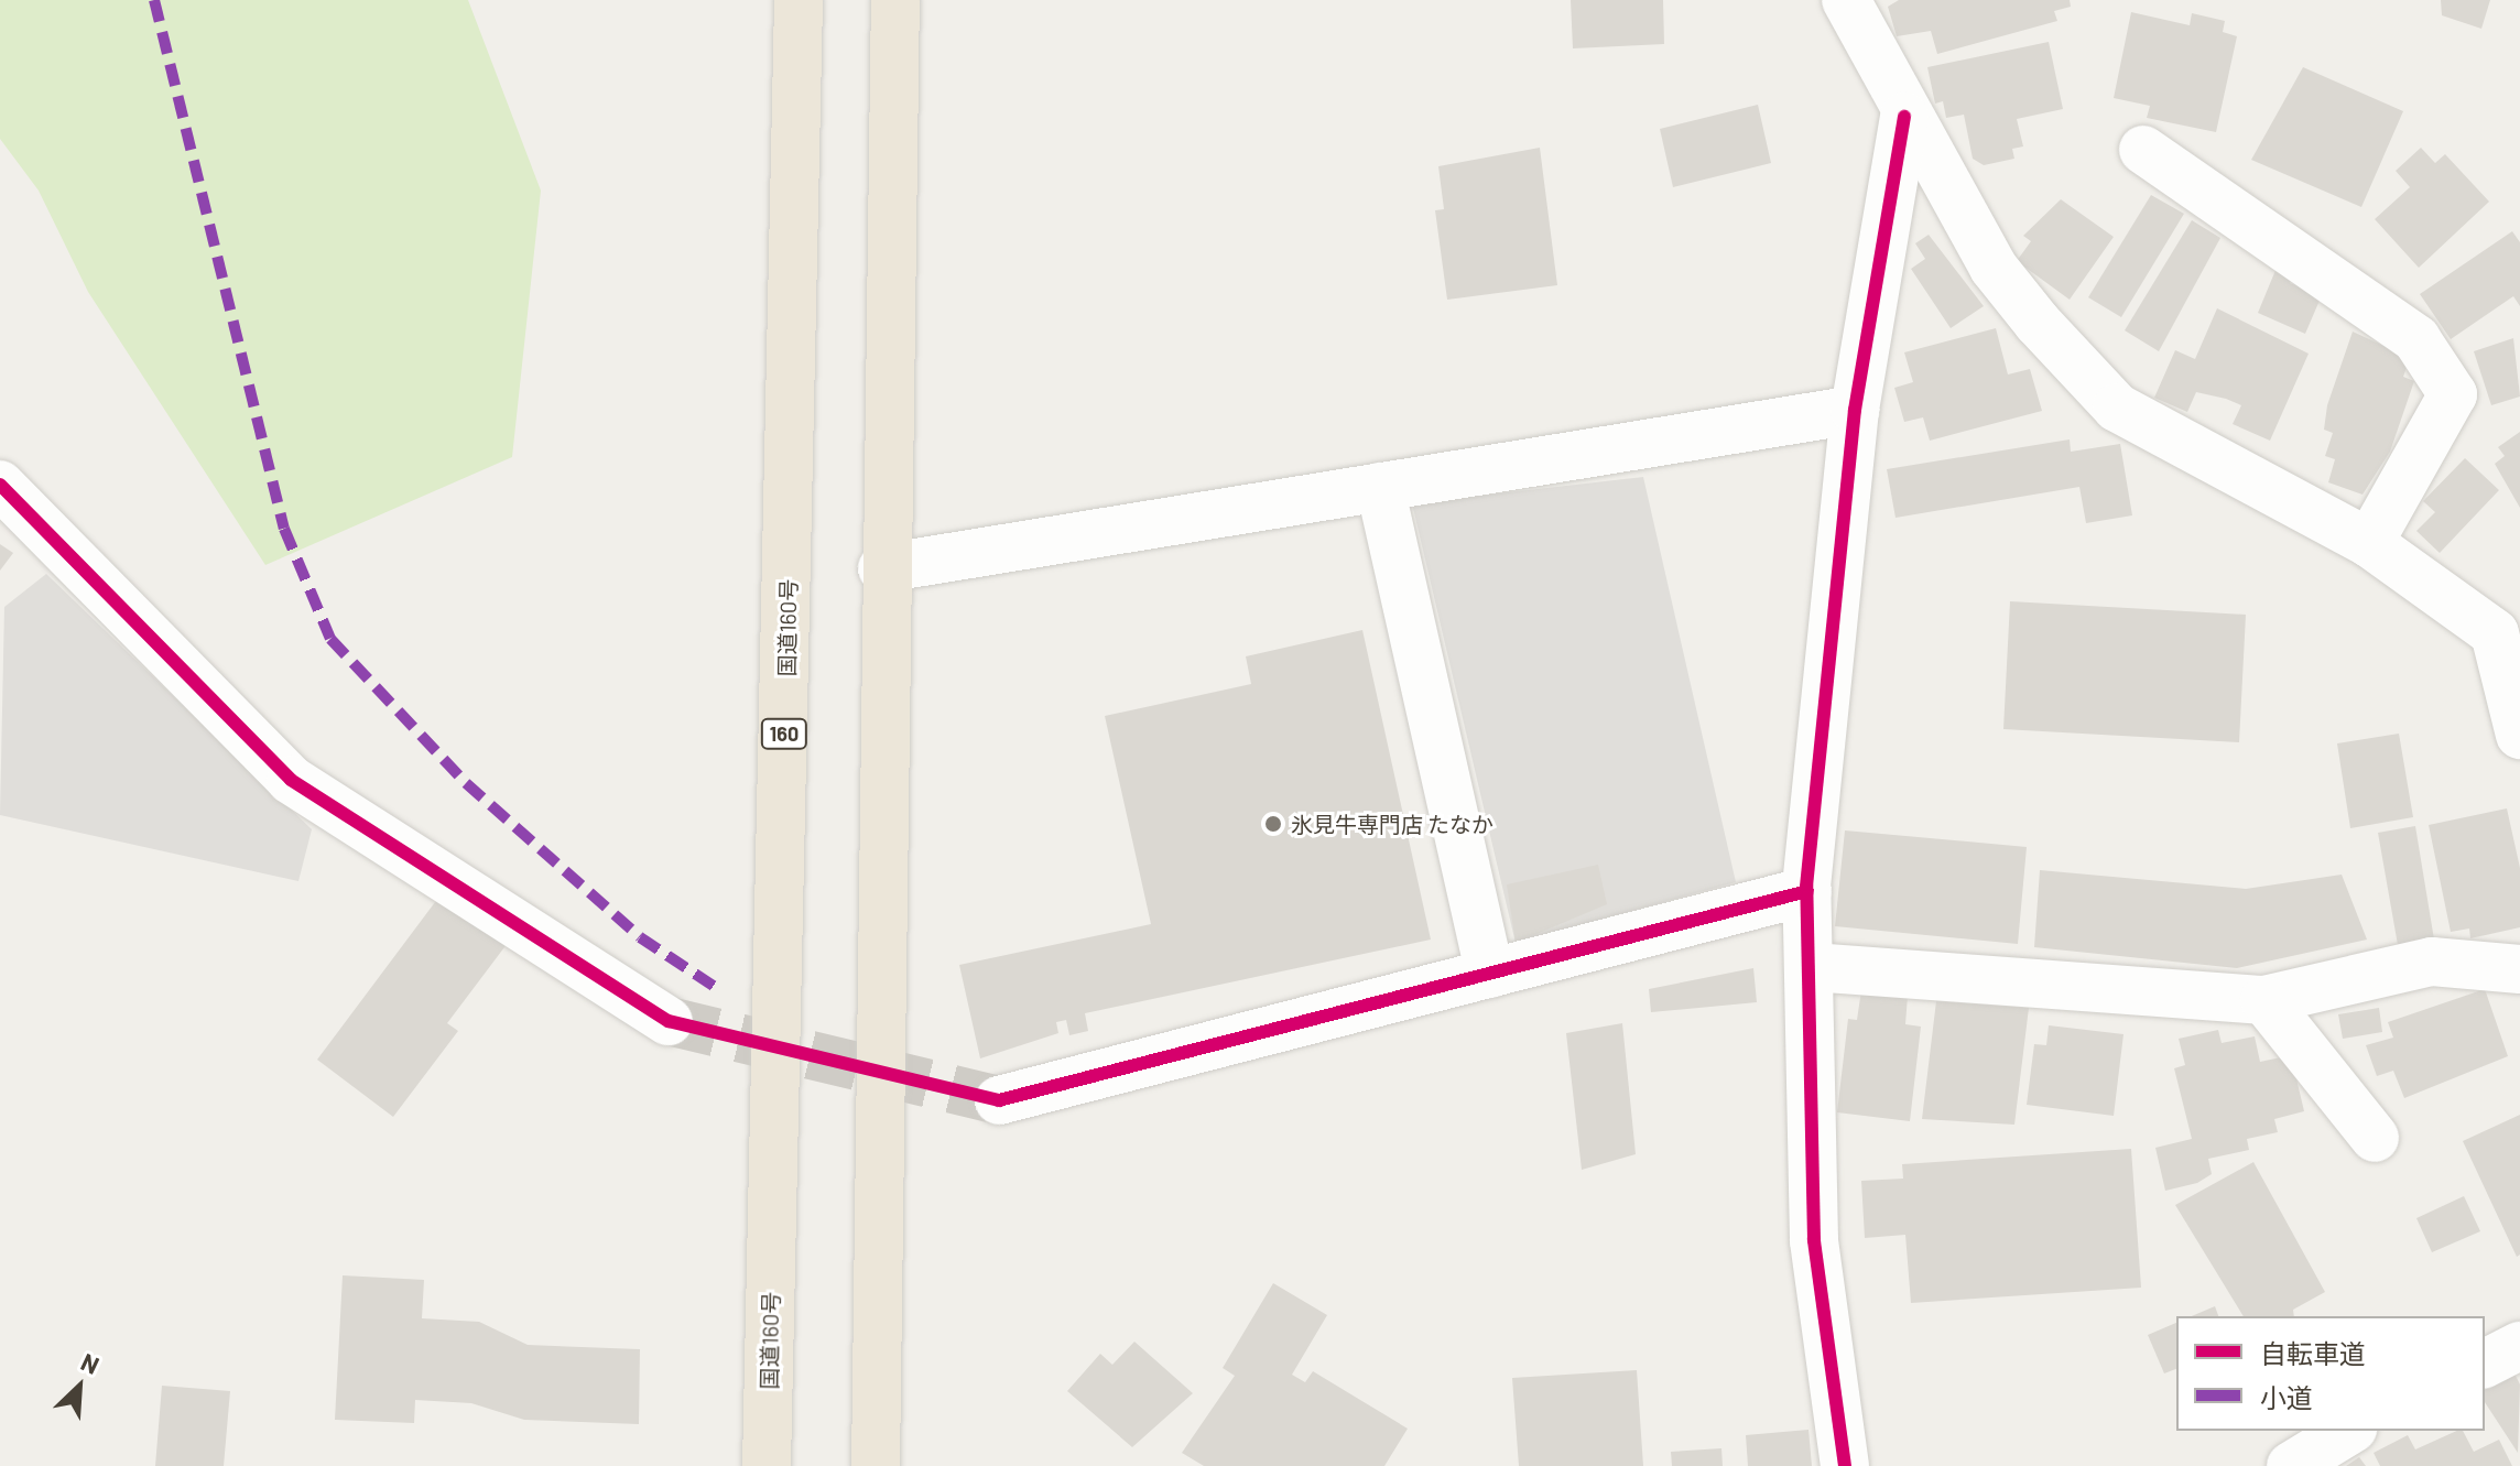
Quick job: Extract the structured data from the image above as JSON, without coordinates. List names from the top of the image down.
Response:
{
  "streets": {
    "highway": ["国道160号", "160"]
  },
  "places": ["氷見牛専門店 たなか"],
  "legend": ["自転車道", "小道"],
  "north": "top right"
}
